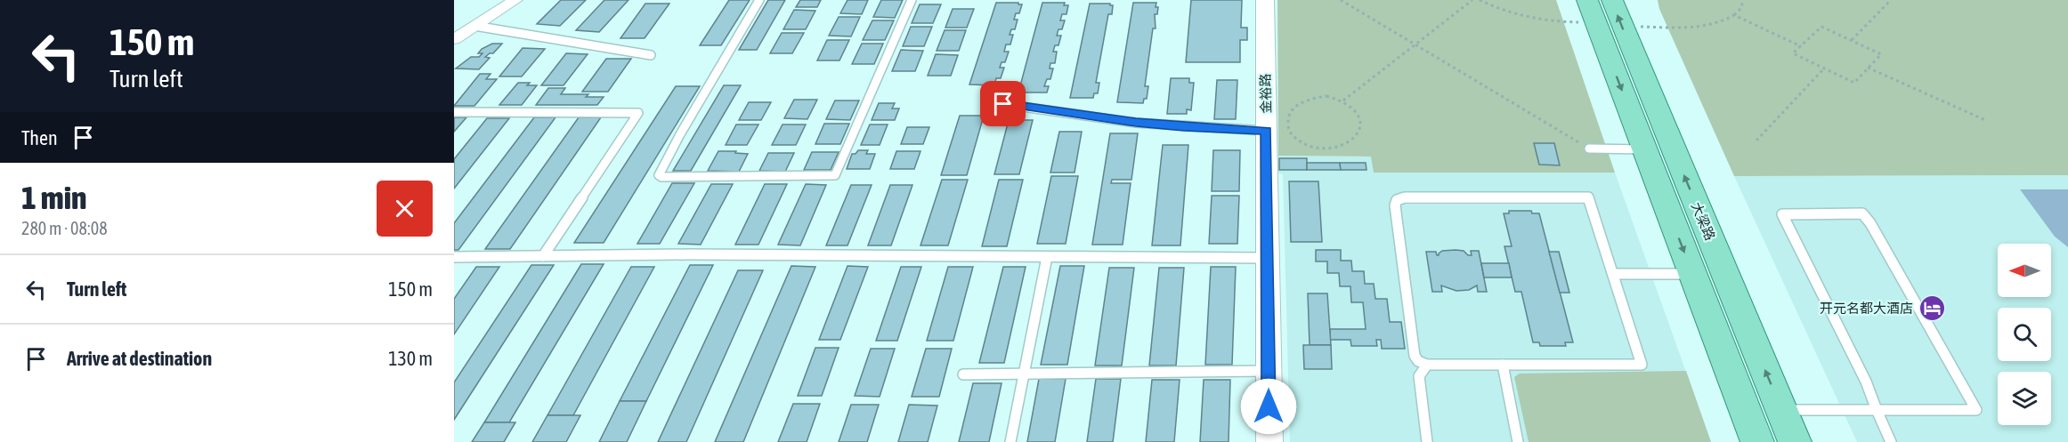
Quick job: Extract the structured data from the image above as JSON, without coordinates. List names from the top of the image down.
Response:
{
  "streets": {
    "main road": ["大梁路"],
    "street": ["金裕路"]
  },
  "places": {
    "hotel": ["开元名都大酒店"]
  },
  "north": "left",
  "page": {
    "turn": ["150 m", "Turn left"],
    "then": "Then",
    "heading": ["1 min", "280 m · 08:08"],
    "list": [
      {
        "name": "Turn left",
        "value": "150 m"
      },
      {
        "name": "Arrive at destination",
        "value": "130 m"
      }
    ]
  }
}
